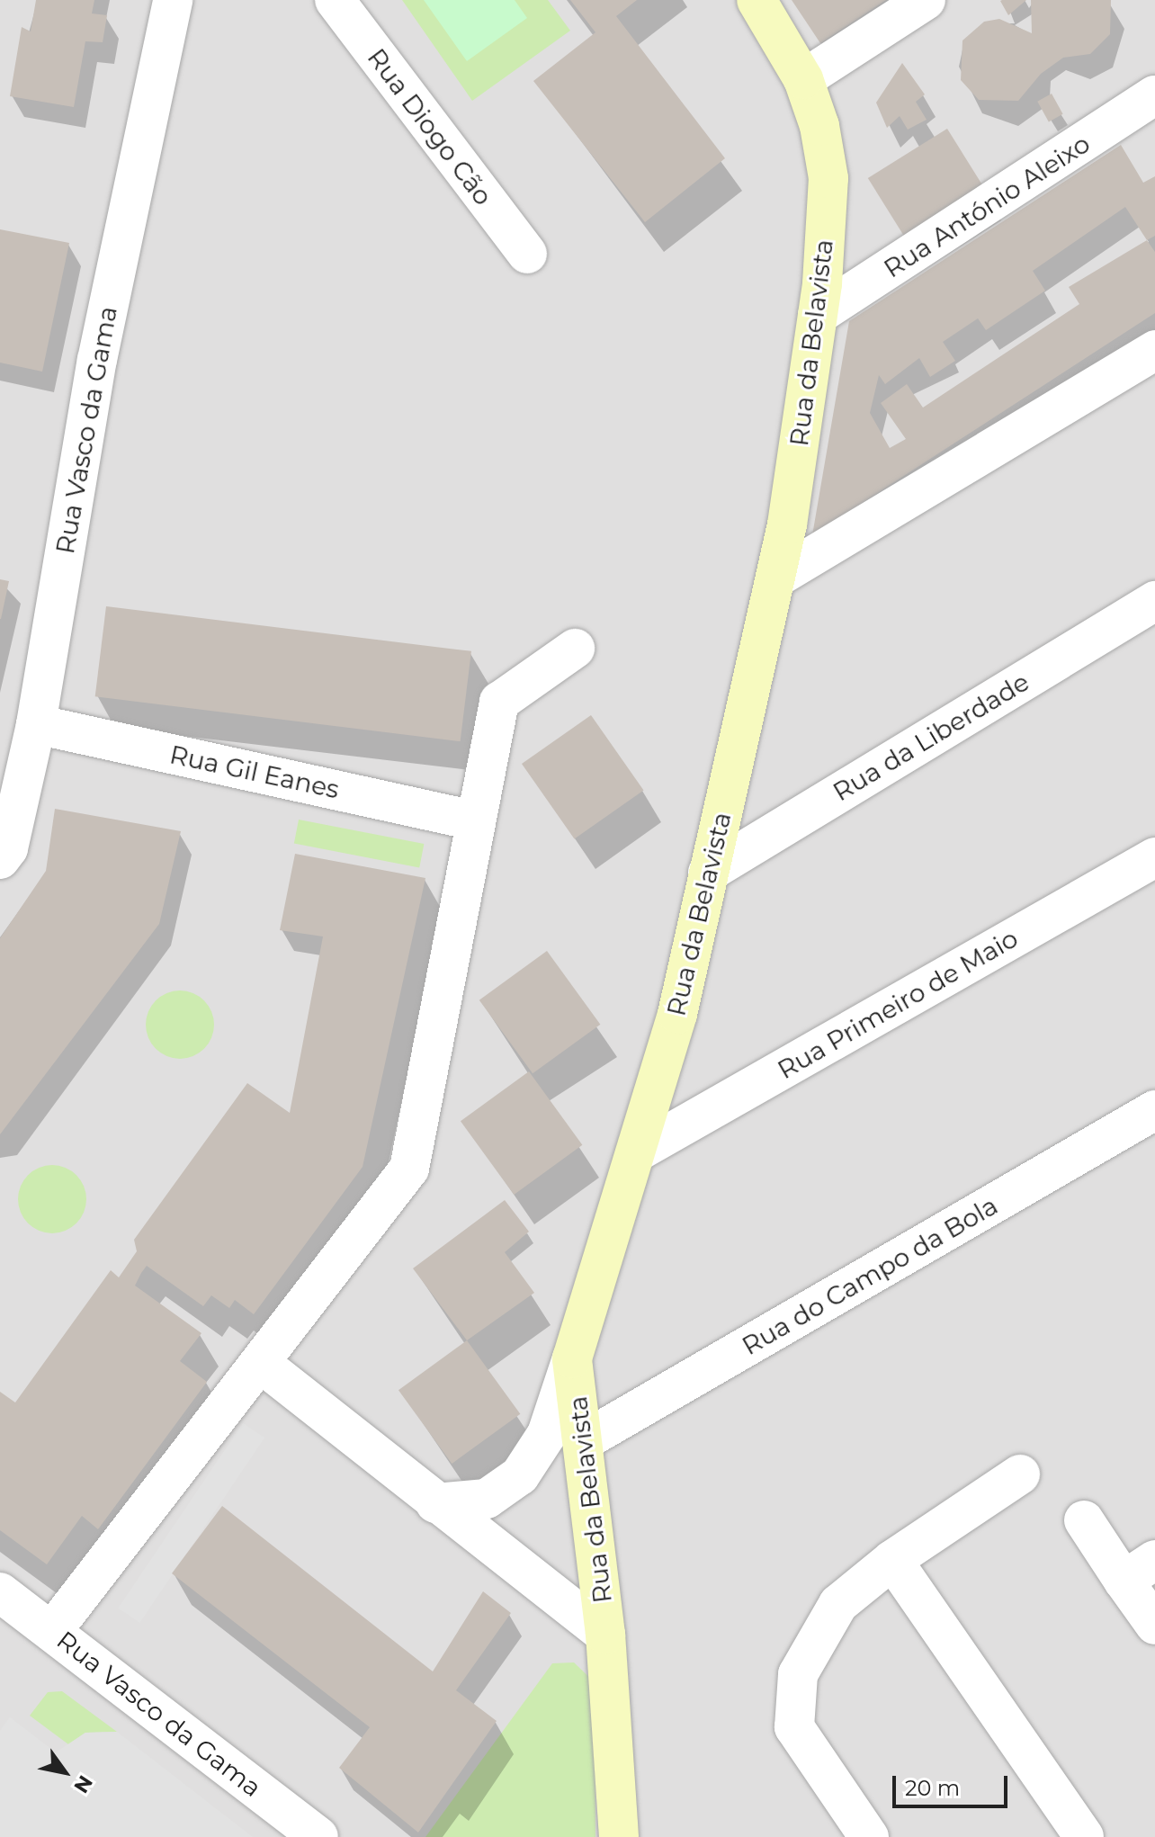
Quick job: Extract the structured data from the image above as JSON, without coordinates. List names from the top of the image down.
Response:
{
  "streets": {
    "street": [
      "Rua Diogo Cão",
      "Rua António Aleixo",
      "Rua da Belavista",
      "Rua Vasco da Gama",
      "Rua da Liberdade",
      "Rua Gil Eanes",
      "Rua Primeiro de Maio",
      "Rua do Campo da Bola"
    ]
  },
  "crossings": [
    ["Rua António Aleixo", "Rua da Belavista"],
    ["Rua da Belavista", "Rua da Liberdade"],
    ["Rua da Belavista", "Rua Primeiro de Maio"],
    ["Rua da Belavista", "Rua do Campo da Bola"],
    ["Rua Vasco da Gama", "Rua Gil Eanes"]
  ],
  "scale_bar": "20 m",
  "north": "bottom right"
}
